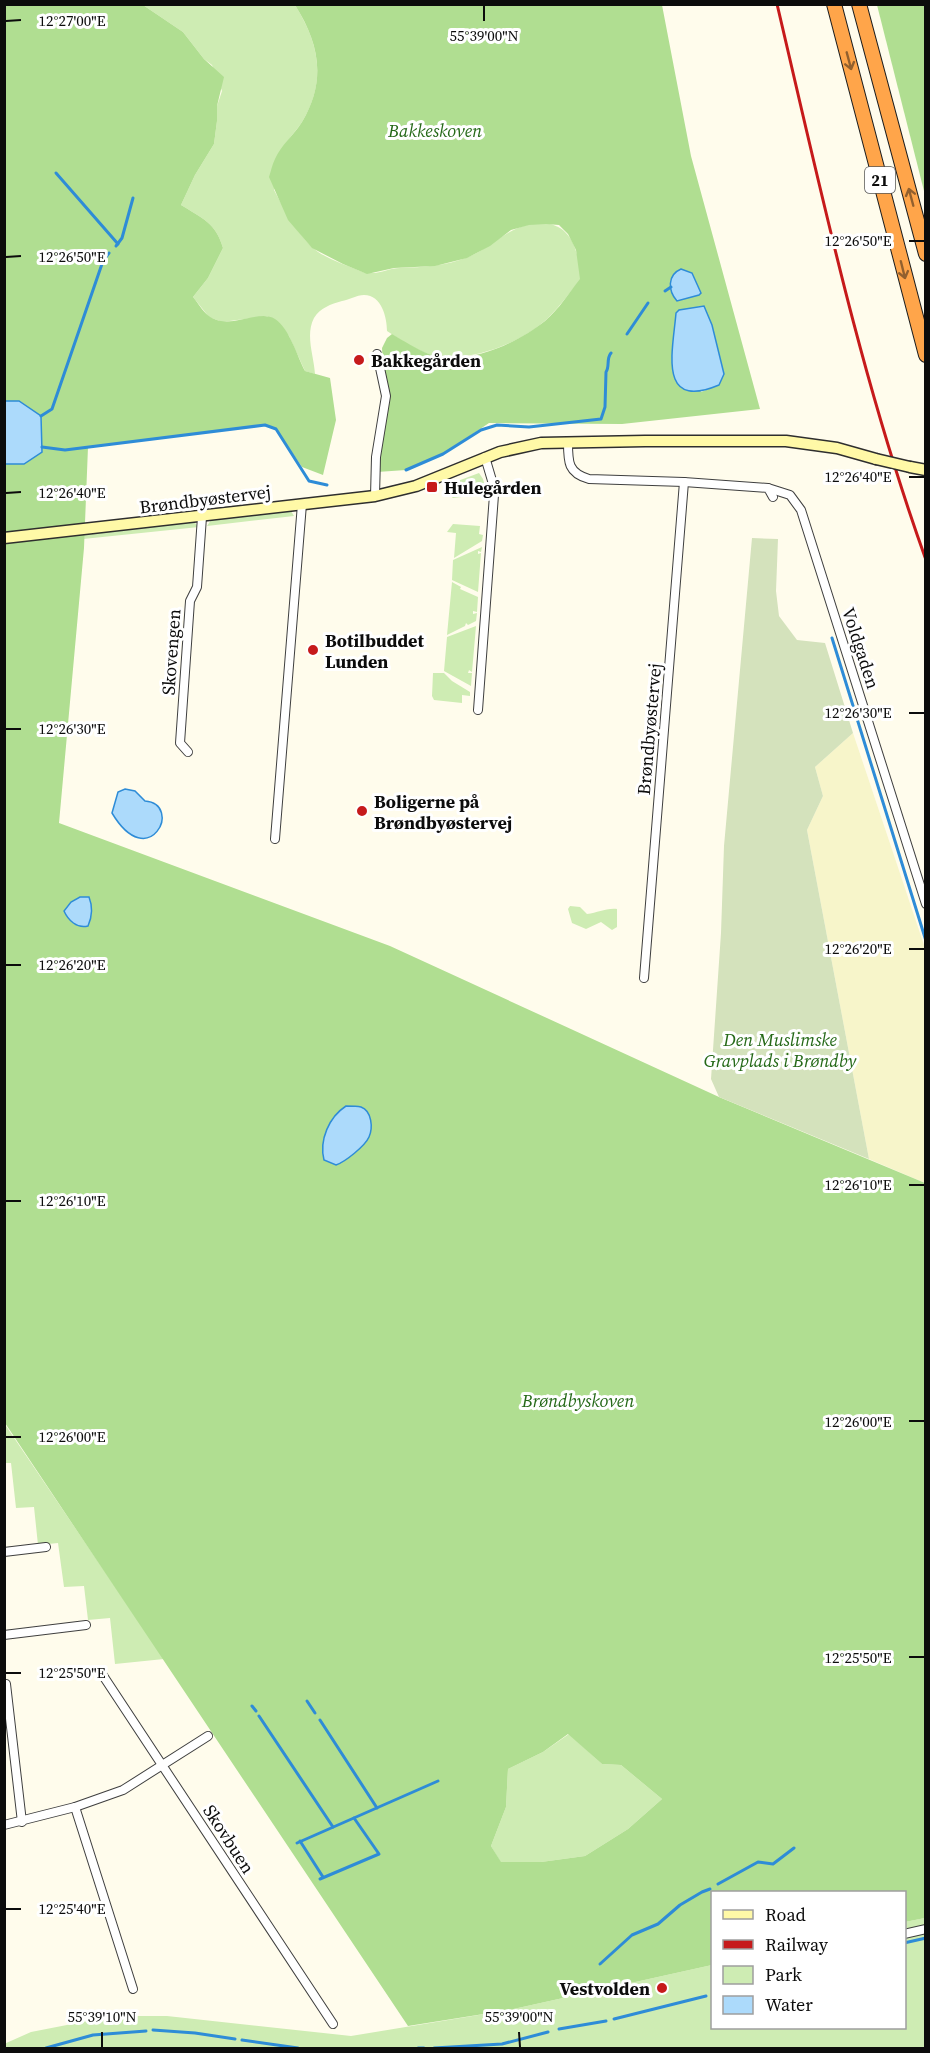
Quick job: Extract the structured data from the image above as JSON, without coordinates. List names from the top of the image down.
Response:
{
  "streets": {
    "highway": ["21"],
    "street": [
      "Brøndbyøstervej",
      "Voldgaden",
      "Skovengen",
      "Skovbuen"
    ]
  },
  "crossings": [
    ["Brøndbyøstervej", "Skovengen"]
  ],
  "parks": ["Bakkeskoven", "Den Muslimske Gravplads i Brøndby", "Brøndbyskoven"],
  "places": {
    "other": [
      "Bakkegården",
      "Botilbuddet Lunden",
      "Boligerne på Brøndbyøstervej",
      "Vestvolden"
    ],
    "transit": ["Hulegården"]
  },
  "legend": [
    "Road",
    "Railway",
    "Park",
    "Water"
  ],
  "coordinates": [
    "12°27'00\"E",
    "55°39'00\"N",
    "12°26'50\"E",
    "12°26'40\"E",
    "12°26'30\"E",
    "12°26'20\"E",
    "12°26'10\"E",
    "12°26'00\"E",
    "12°25'50\"E",
    "12°25'40\"E",
    "55°39'10\"N"
  ]
}
